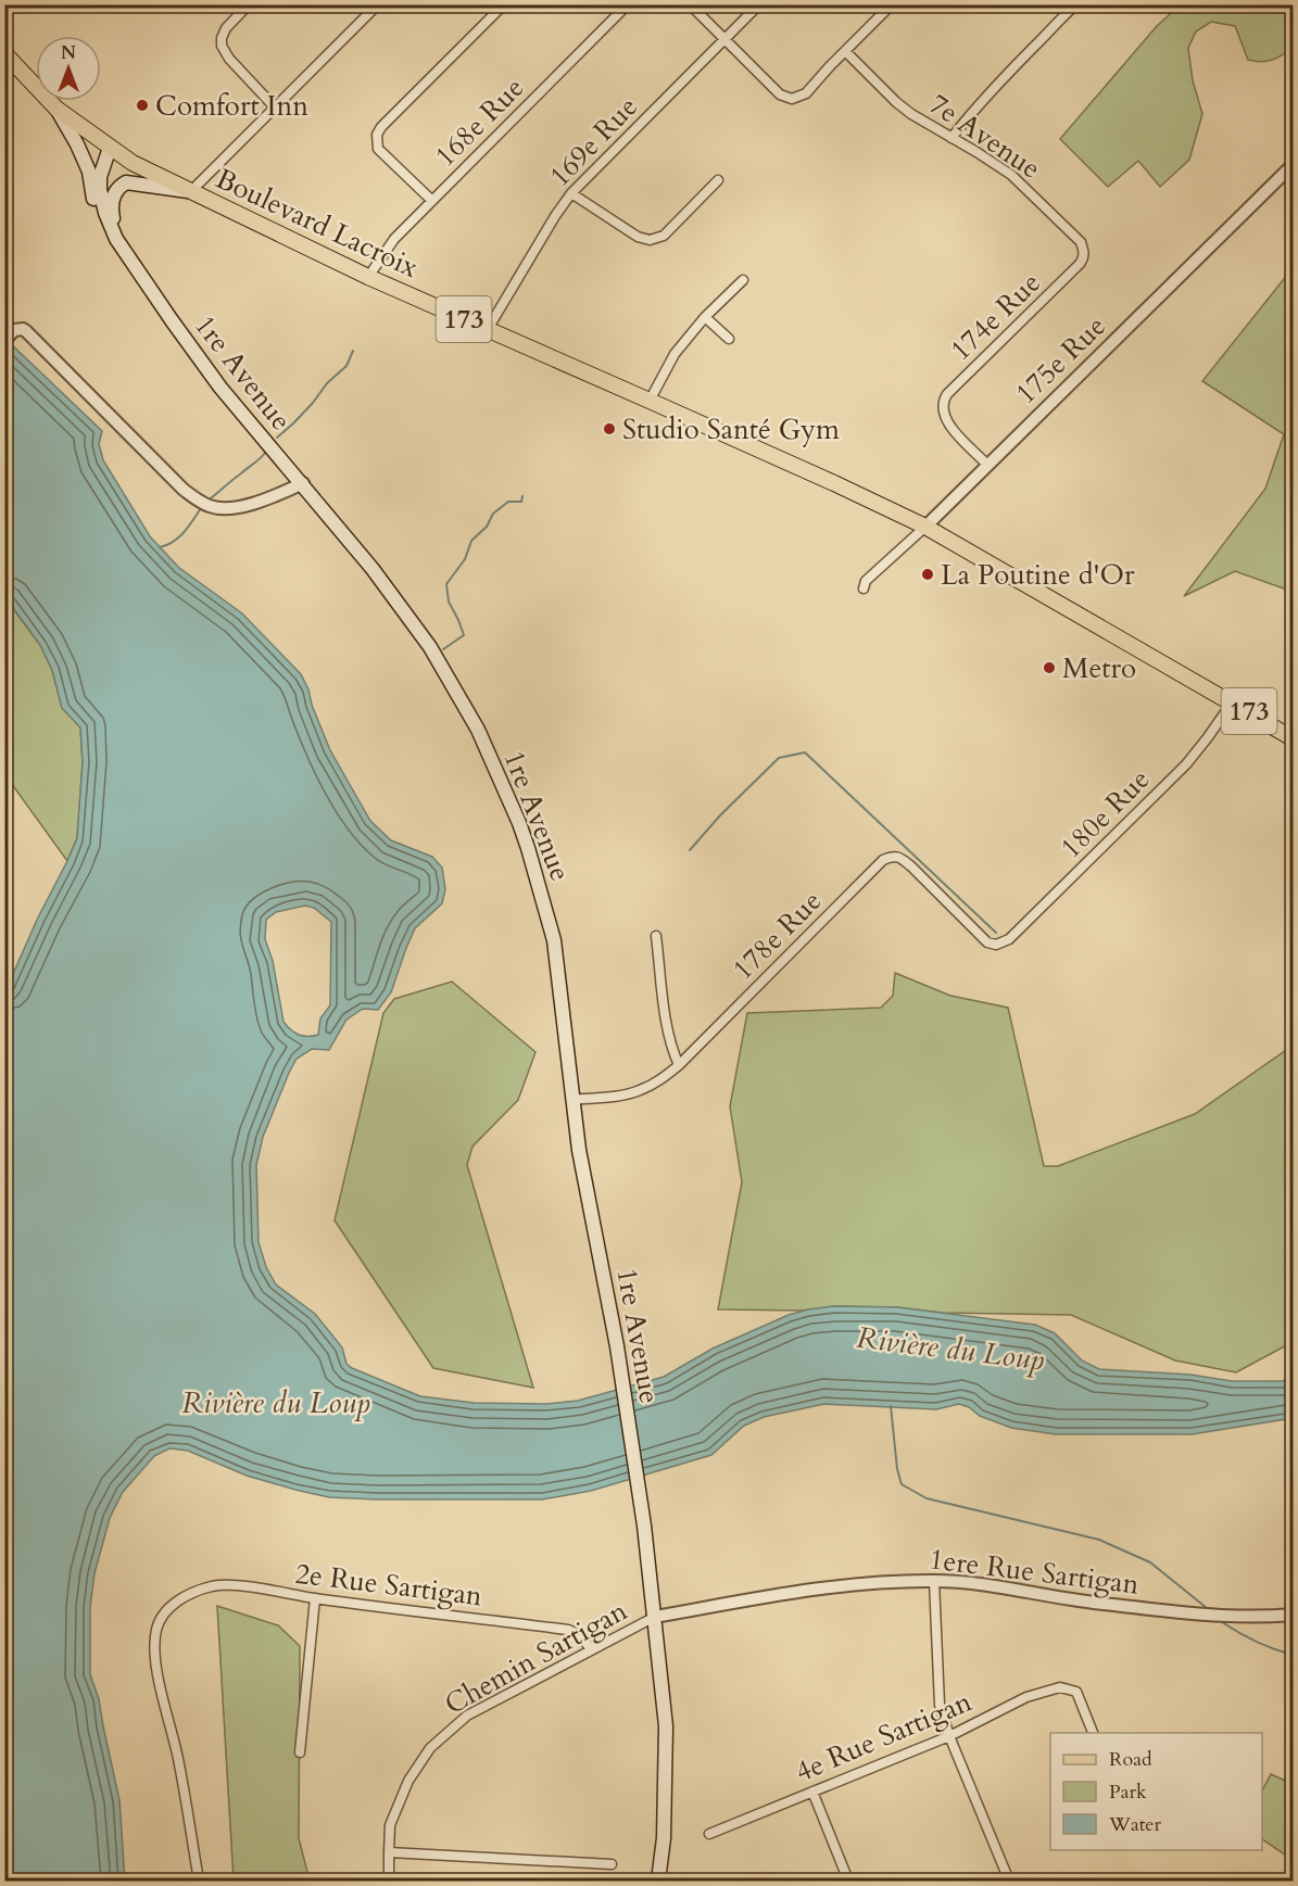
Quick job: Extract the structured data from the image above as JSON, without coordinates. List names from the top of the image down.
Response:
{
  "streets": {
    "main road": ["Boulevard Lacroix", "173", "1re Avenue"],
    "street": [
      "168e Rue",
      "7e Avenue",
      "169e Rue",
      "174e Rue",
      "175e Rue",
      "180e Rue",
      "178e Rue",
      "1ere Rue Sartigan",
      "2e Rue Sartigan",
      "Chemin Sartigan",
      "4e Rue Sartigan"
    ]
  },
  "crossings": [
    ["168e Rue", "Boulevard Lacroix"],
    ["7e Avenue", "174e Rue"],
    ["169e Rue", "Boulevard Lacroix"],
    ["Boulevard Lacroix", "175e Rue"],
    ["Boulevard Lacroix", "1re Avenue"],
    ["Boulevard Lacroix", "180e Rue"],
    ["174e Rue", "175e Rue"],
    ["1re Avenue", "178e Rue"],
    ["1re Avenue", "1ere Rue Sartigan"],
    ["1re Avenue", "Chemin Sartigan"],
    ["180e Rue", "178e Rue"],
    ["1ere Rue Sartigan", "Chemin Sartigan"],
    ["2e Rue Sartigan", "Chemin Sartigan"]
  ],
  "water": ["Rivière du Loup"],
  "places": [
    "Comfort Inn",
    "Studio Santé Gym",
    "La Poutine d'Or",
    "Metro"
  ],
  "legend": ["Road", "Park", "Water"],
  "north": "top"
}
